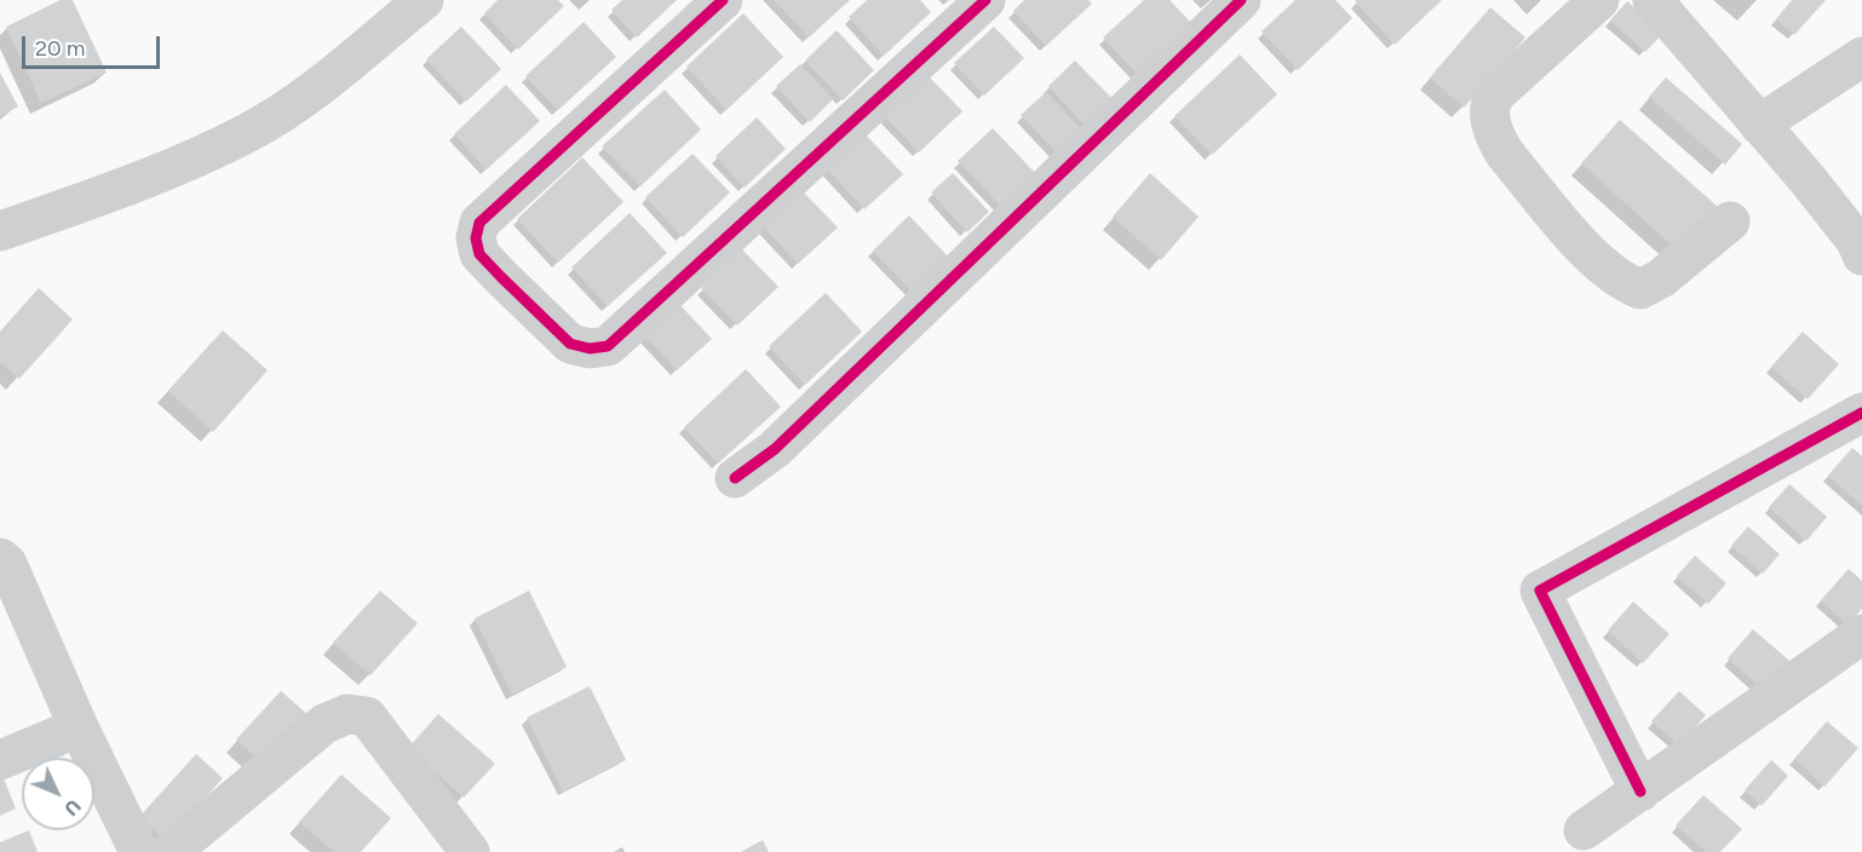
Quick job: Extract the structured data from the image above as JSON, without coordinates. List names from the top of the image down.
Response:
{
  "scale_bar": "20 m",
  "north": "bottom right"
}
